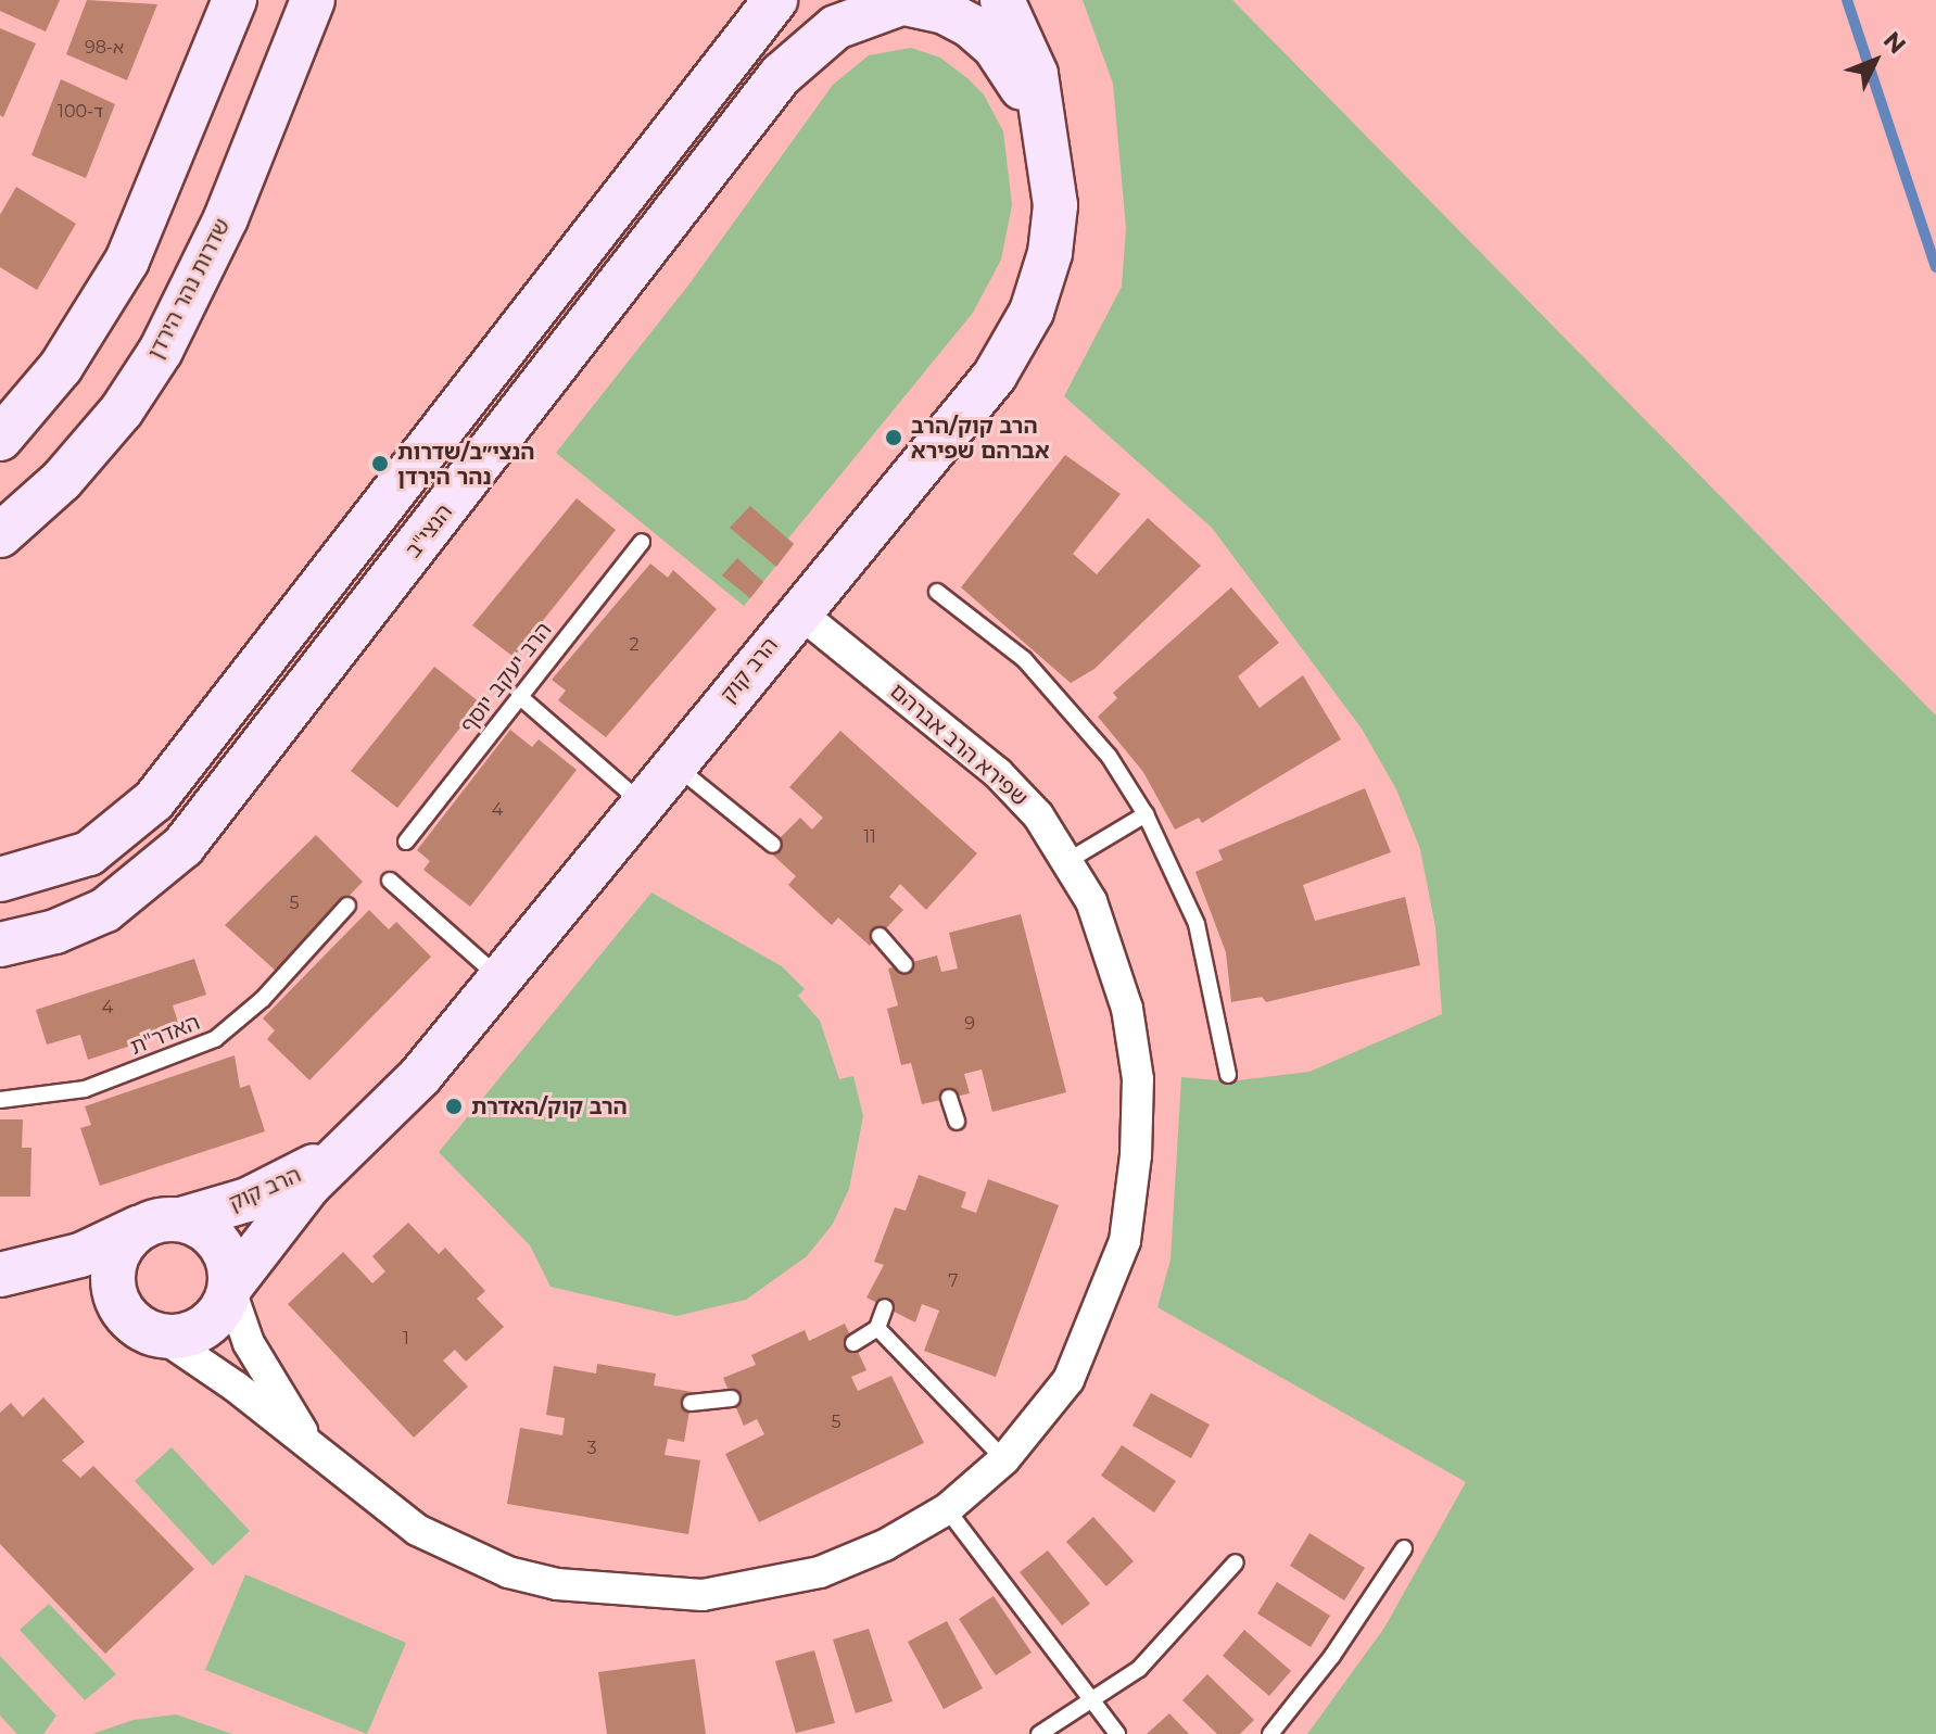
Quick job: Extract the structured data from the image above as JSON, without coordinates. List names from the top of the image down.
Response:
{
  "streets": {
    "street": [
      "שדרות נהר הירדן",
      "הנצי\"ב",
      "הרב קוק",
      "שפירא הרב אברהם"
    ],
    "lane": ["הרב יעקב יוסף", "האדר\"ת"]
  },
  "crossings": [
    ["הנצי\"ב", "הרב קוק"],
    ["הרב קוק", "שפירא הרב אברהם"]
  ],
  "places": ["הרב קוק/הרב אברהם שפירא", "הנצי״ב/שדרות נהר הירדן", "הרב קוק/האדרת"],
  "house_numbers": [
    "98-א",
    "100-ד",
    "2",
    "4",
    "11",
    "5",
    "4",
    "9",
    "7",
    "1",
    "5",
    "3"
  ],
  "north": "top right"
}
